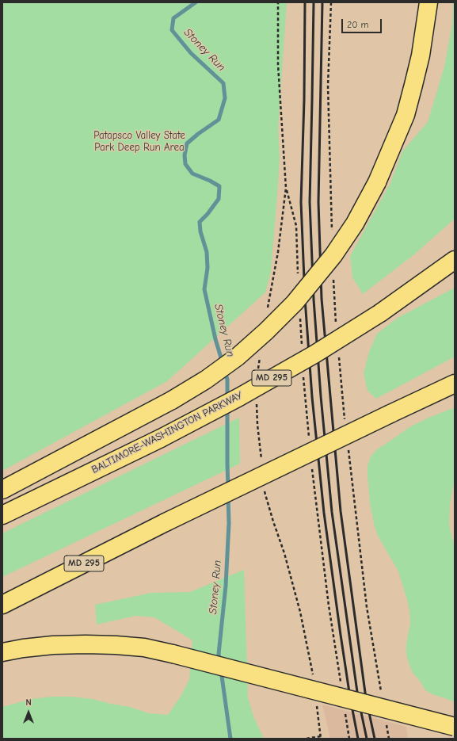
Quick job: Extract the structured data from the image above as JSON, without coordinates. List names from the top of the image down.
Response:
{
  "streets": {
    "highway": ["MD 295", "BALTIMORE-WASHINGTON PARKWAY"]
  },
  "water": ["Stoney Run"],
  "parks": ["Patapsco Valley State Park Deep Run Area"],
  "scale_bar": "20 m",
  "north": "top"
}
